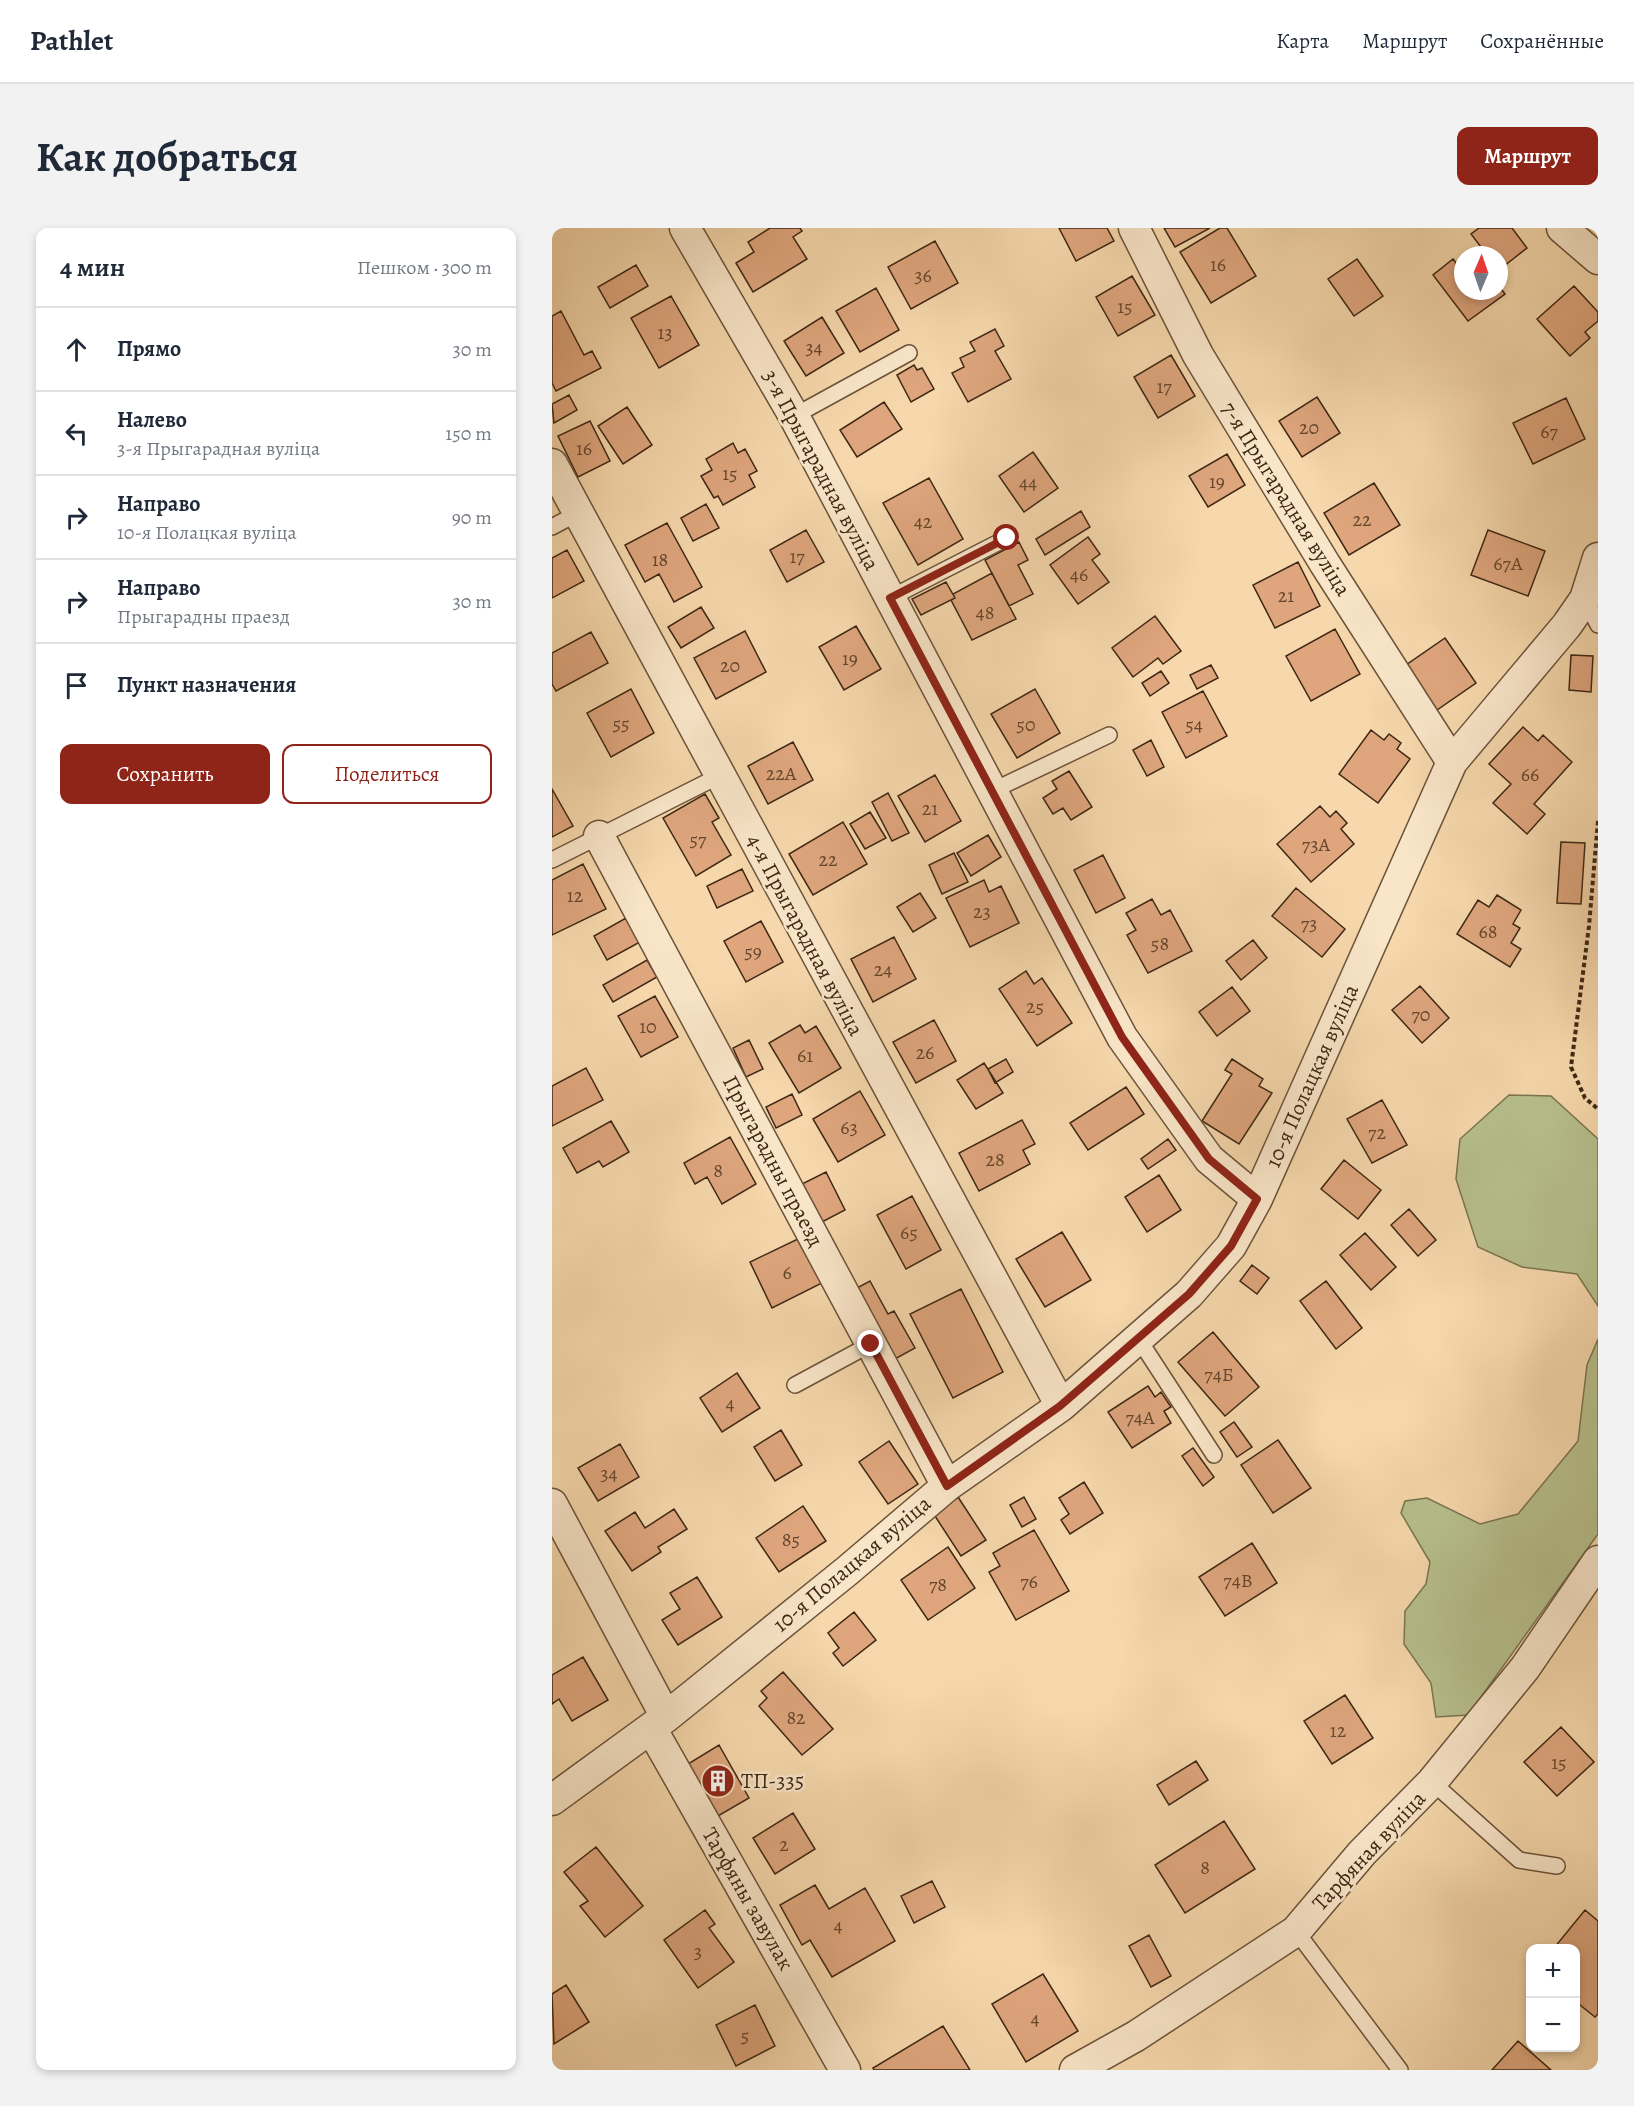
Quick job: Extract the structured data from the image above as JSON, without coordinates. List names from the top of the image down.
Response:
{
  "streets": {
    "street": [
      "3-я Прыгарадная вуліца",
      "7-я Прыгарадная вуліца",
      "4-я Прыгарадная вуліца",
      "10-я Полацкая вуліца",
      "Прыгарадны праезд",
      "Тарфяная вуліца",
      "Тарфяны завулак"
    ]
  },
  "crossings": [
    ["3-я Прыгарадная вуліца", "10-я Полацкая вуліца"],
    ["7-я Прыгарадная вуліца", "10-я Полацкая вуліца"],
    ["4-я Прыгарадная вуліца", "10-я Полацкая вуліца"],
    ["10-я Полацкая вуліца", "Прыгарадны праезд"],
    ["10-я Полацкая вуліца", "Тарфяны завулак"]
  ],
  "places": {
    "building": ["ТП-335"]
  },
  "house_numbers": [
    "16",
    "36",
    "15",
    "13",
    "34",
    "17",
    "20",
    "67",
    "16",
    "15",
    "19",
    "44",
    "22",
    "42",
    "17",
    "18",
    "67А",
    "46",
    "21",
    "48",
    "19",
    "20",
    "55",
    "50",
    "54",
    "22А",
    "66",
    "21",
    "57",
    "73А",
    "22",
    "12",
    "23",
    "73",
    "68",
    "58",
    "59",
    "24",
    "25",
    "70",
    "10",
    "26",
    "61",
    "63",
    "72",
    "28",
    "8",
    "65",
    "6",
    "74Б",
    "4",
    "74А",
    "34",
    "85",
    "74В",
    "76",
    "78",
    "82",
    "12",
    "15",
    "2",
    "8",
    "4",
    "3",
    "4",
    "5"
  ],
  "north": "top",
  "page": {
    "header": "Pathlet",
    "nav": ["Карта", "Маршрут", "Сохранённые"],
    "buttons": [
      "Маршрут",
      ["Сохранить", "Поделиться"]
    ],
    "title": "Как добраться",
    "heading": ["4 мин", "Пешком · 300 m"],
    "list": [
      ["Прямо", "30 m"],
      ["Налево", "3-я Прыгарадная вуліца", "150 m"],
      ["Направо", "10-я Полацкая вуліца", "90 m"],
      ["Направо", "Прыгарадны праезд", "30 m"],
      "Пункт назначения"
    ],
    "map_buttons": ["+", "−"]
  }
}
